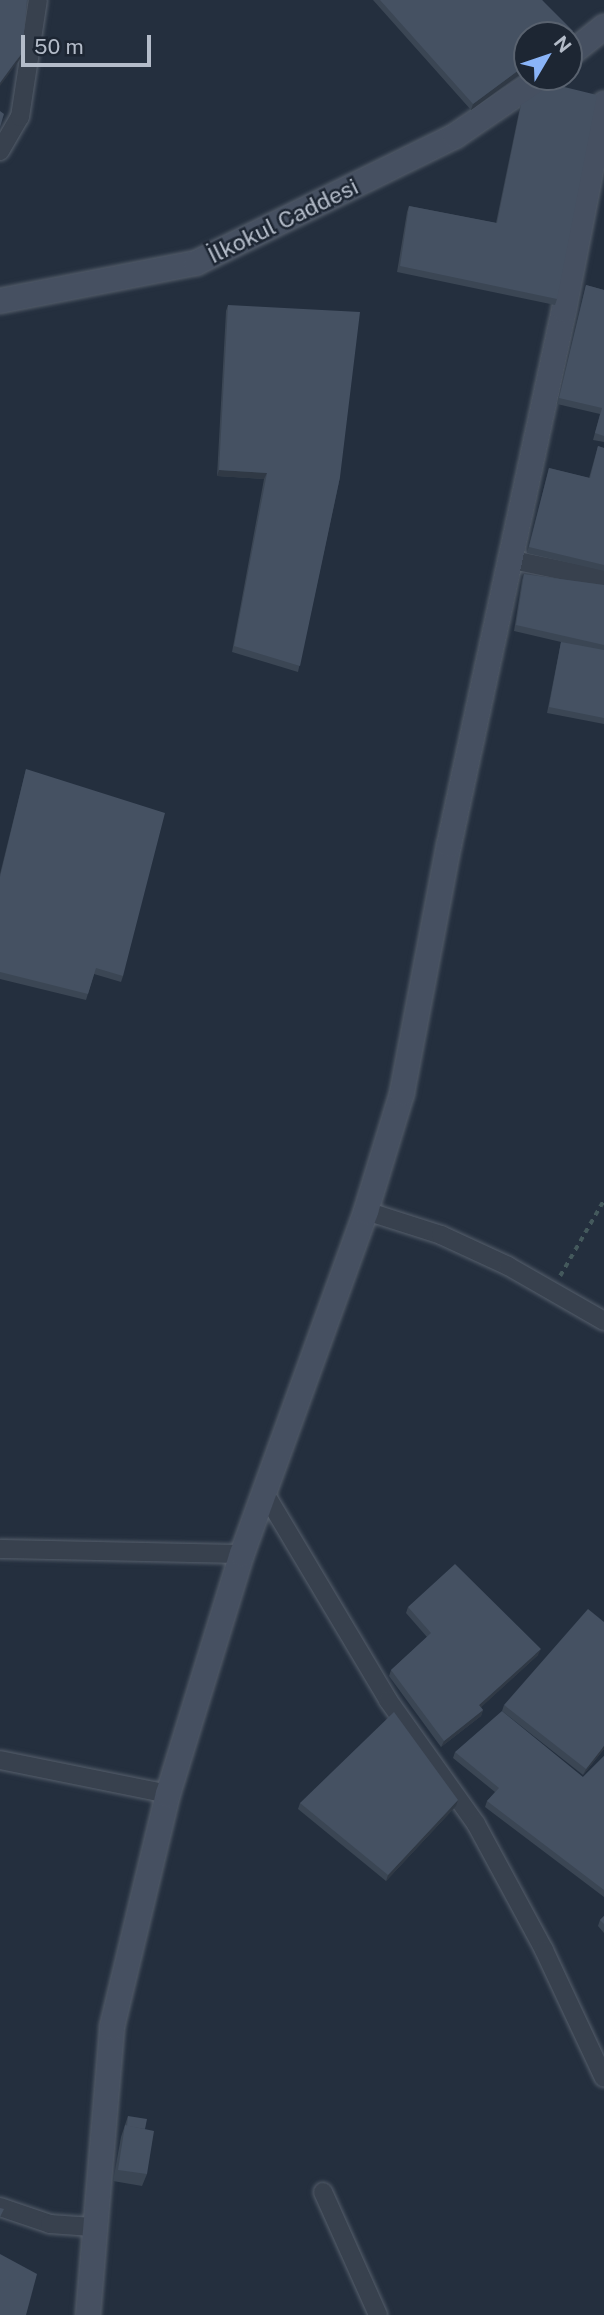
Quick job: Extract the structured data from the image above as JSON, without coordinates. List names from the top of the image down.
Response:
{
  "streets": {
    "street": ["İlkokul Caddesi"]
  },
  "scale_bar": "50 m",
  "north": "top right"
}
